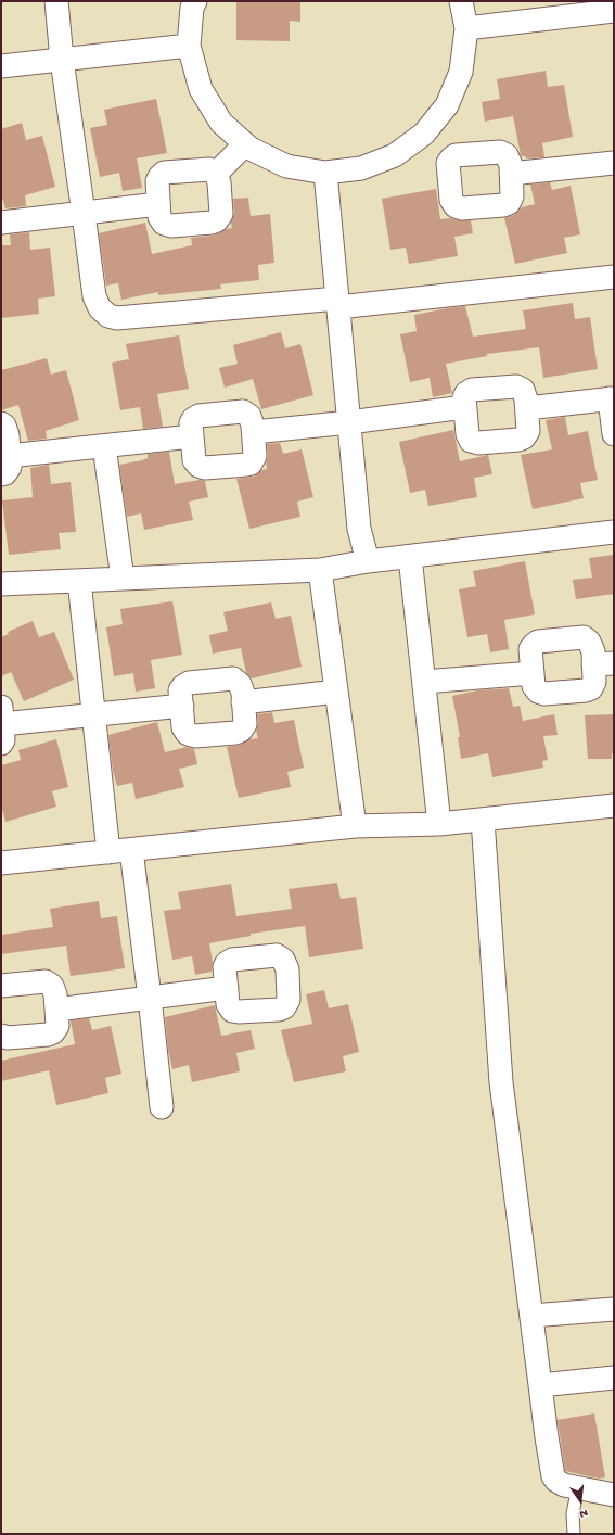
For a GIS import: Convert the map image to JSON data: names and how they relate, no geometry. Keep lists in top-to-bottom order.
{
  "north": "bottom"
}
